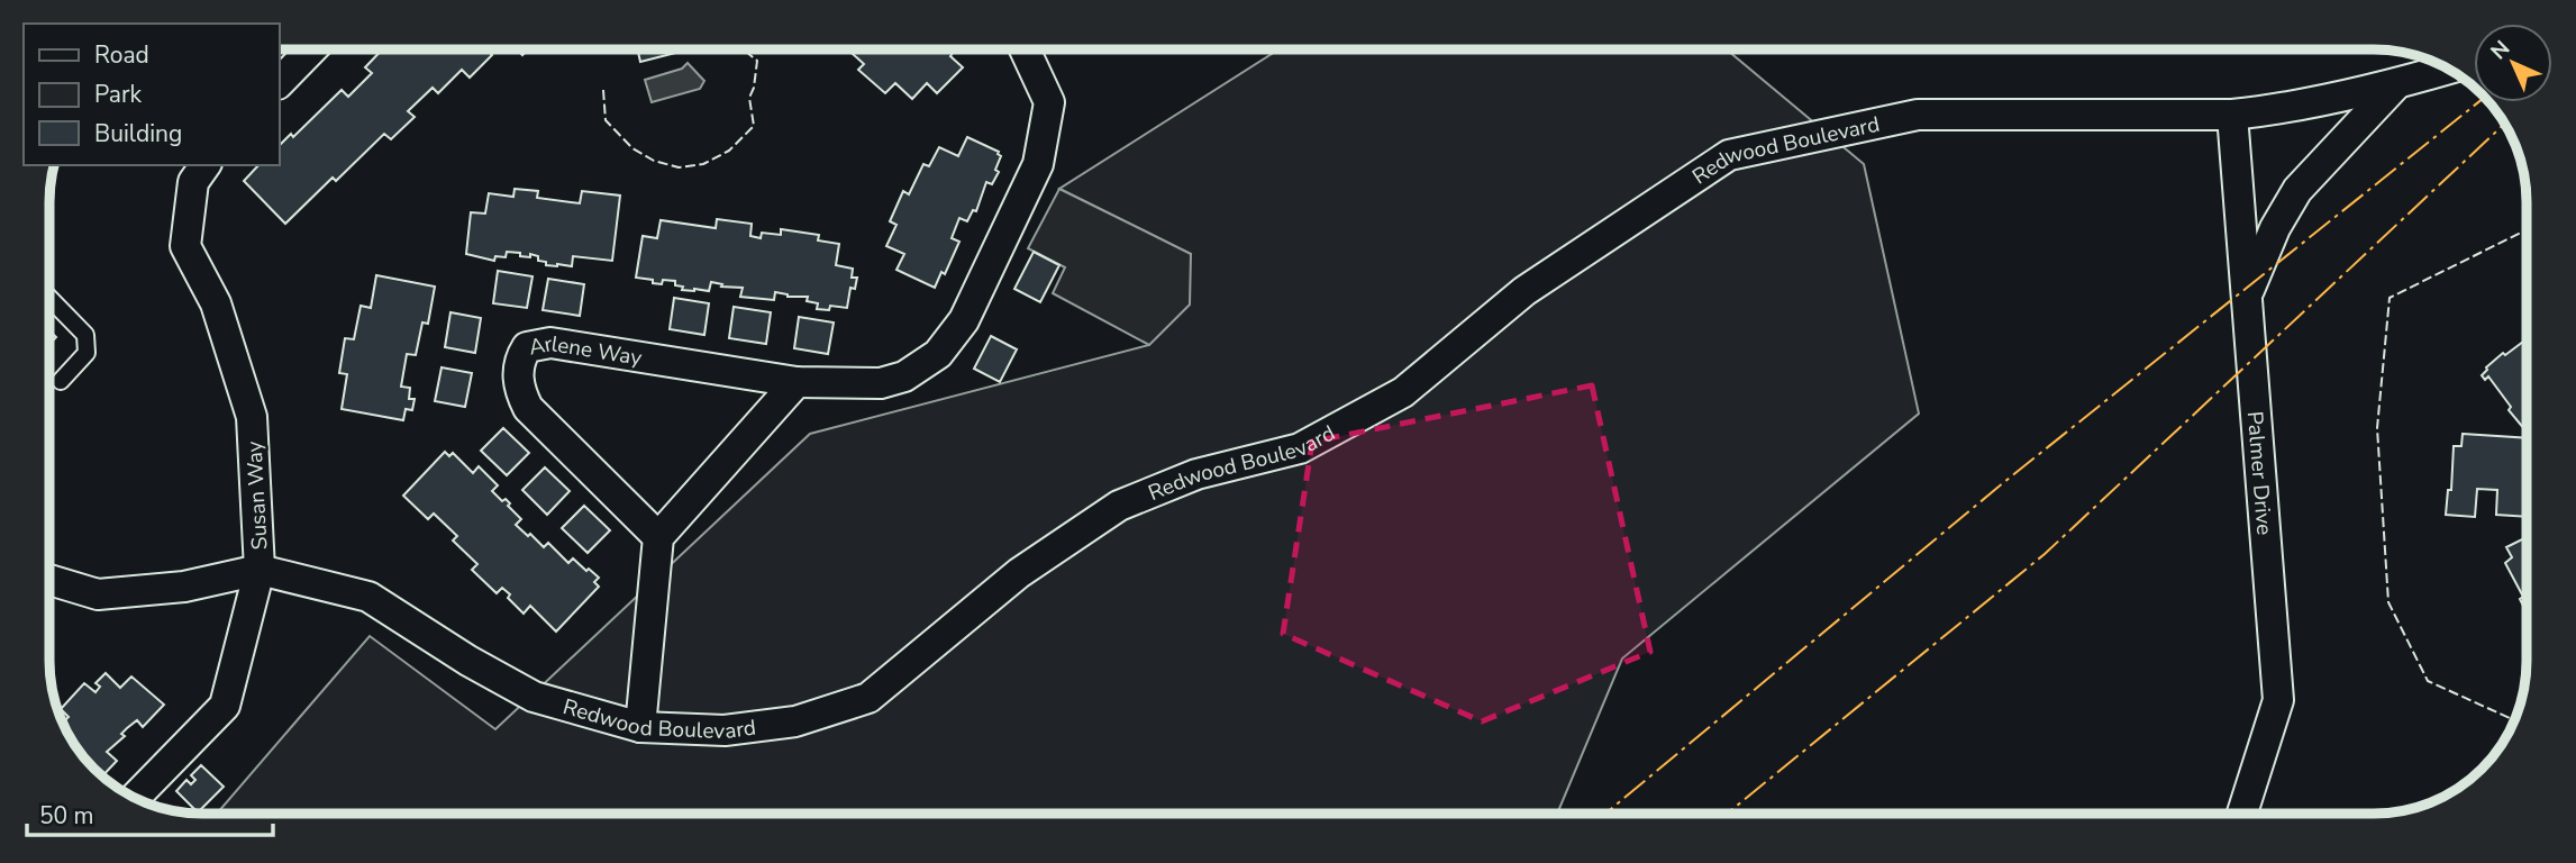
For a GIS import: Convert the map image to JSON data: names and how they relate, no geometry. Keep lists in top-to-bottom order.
{
  "streets": {
    "street": [
      "Redwood Boulevard",
      "Arlene Way",
      "Palmer Drive",
      "Susan Way"
    ]
  },
  "crossings": [
    ["Redwood Boulevard", "Palmer Drive"],
    ["Redwood Boulevard", "Susan Way"]
  ],
  "legend": ["Road", "Park", "Building"],
  "scale_bar": "50 m",
  "north": "top left"
}
